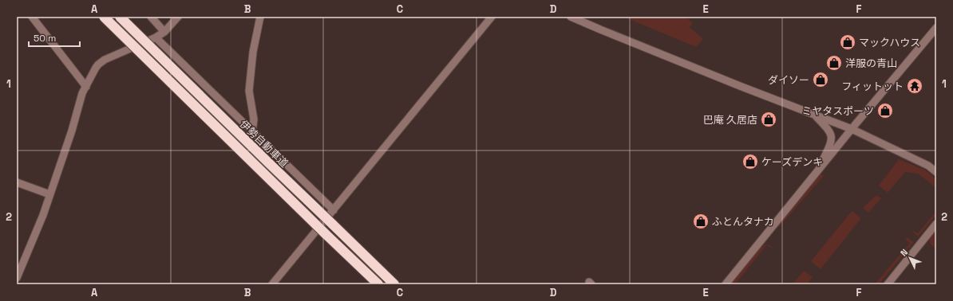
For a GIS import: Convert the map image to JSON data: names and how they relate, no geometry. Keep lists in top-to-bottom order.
{
  "streets": {
    "highway": ["伊勢自動車道"]
  },
  "places": {
    "shop": [
      "マックハウス",
      "洋服の青山",
      "ダイソー",
      "ミヤタスポーツ",
      "巴庵 久居店",
      "ケーズデンキ",
      "ふとんタナカ"
    ],
    "temple": ["フィットット"]
  },
  "scale_bar": "50 m",
  "north": "top left",
  "grid": {
    "columns": [
      "A",
      "B",
      "C",
      "D",
      "E",
      "F"
    ],
    "rows": ["1", "2"]
  }
}
